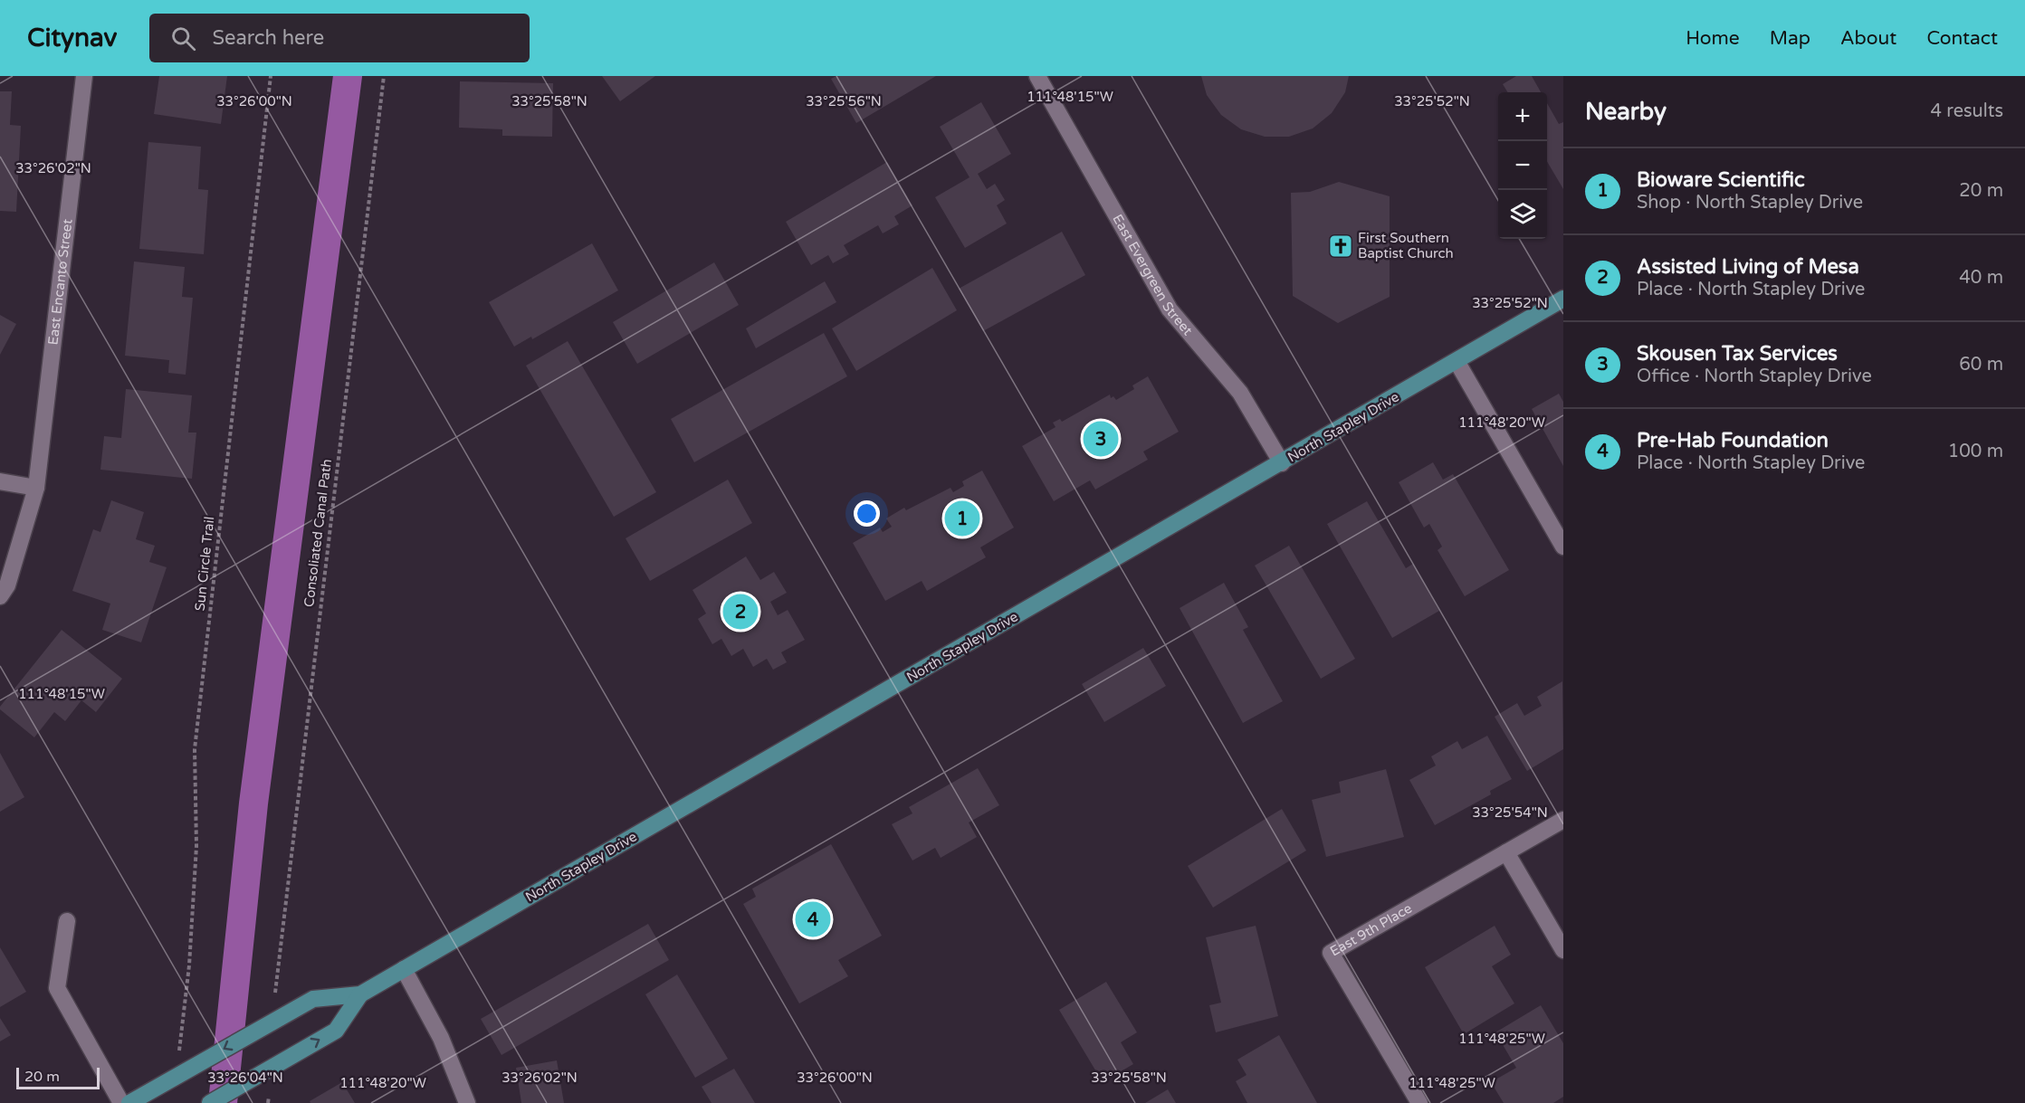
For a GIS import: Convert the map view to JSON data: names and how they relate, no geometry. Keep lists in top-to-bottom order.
{
  "streets": {
    "main road": ["North Stapley Drive"],
    "street": ["East Evergreen Street", "East Encanto Street", "East 9th Place"],
    "path": ["Consoliated Canal Path", "Sun Circle Trail"]
  },
  "crossings": [
    ["East Evergreen Street", "North Stapley Drive"]
  ],
  "places": {
    "church": ["First Southern Baptist Church"]
  },
  "scale_bar": "20 m",
  "page": {
    "header": "Citynav",
    "search": "Search here",
    "nav": [
      "Home",
      "Map",
      "About",
      "Contact"
    ],
    "heading": ["Nearby", "4 results"],
    "map_buttons": ["+", "−"],
    "list": [
      {
        "mark": "1",
        "name": "Bioware Scientific",
        "note": "Shop · North Stapley Drive",
        "value": "20 m"
      },
      {
        "mark": "2",
        "name": "Assisted Living of Mesa",
        "note": "Place · North Stapley Drive",
        "value": "40 m"
      },
      {
        "mark": "3",
        "name": "Skousen Tax Services",
        "note": "Office · North Stapley Drive",
        "value": "60 m"
      },
      {
        "mark": "4",
        "name": "Pre-Hab Foundation",
        "note": "Place · North Stapley Drive",
        "value": "100 m"
      }
    ],
    "pins": [
      "3",
      "1",
      "2",
      "4"
    ],
    "scale": "20 m"
  },
  "coordinates": [
    "111°48'15\"W",
    "33°26'00\"N",
    "33°25'58\"N",
    "33°25'56\"N",
    "33°25'52\"N",
    "33°26'02\"N",
    "111°48'20\"W",
    "33°25'54\"N",
    "111°48'25\"W",
    "33°26'04\"N"
  ]
}
